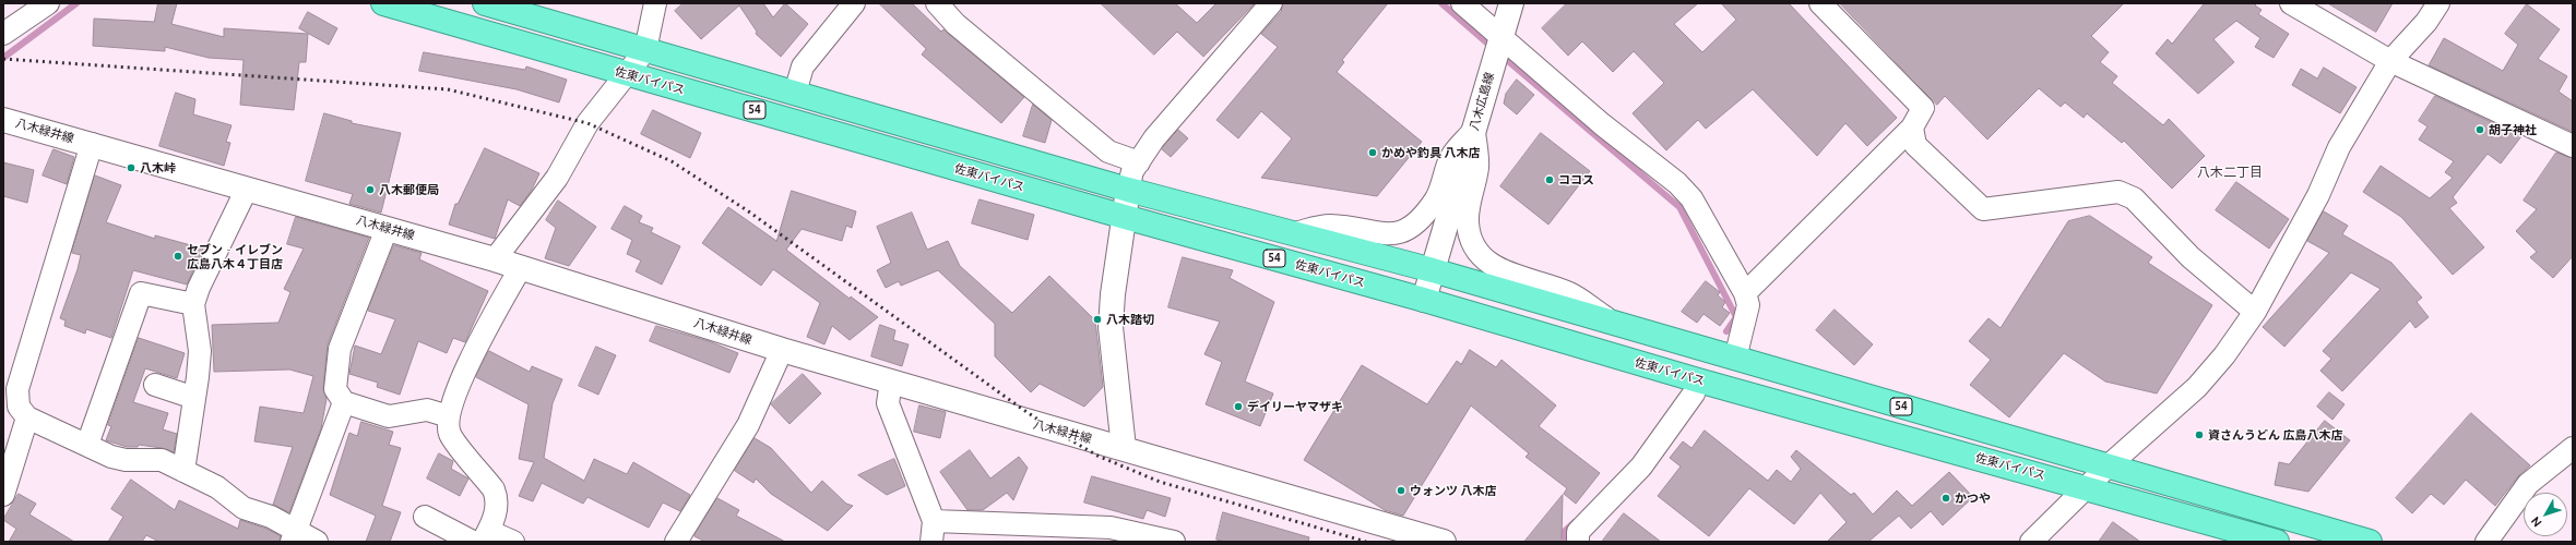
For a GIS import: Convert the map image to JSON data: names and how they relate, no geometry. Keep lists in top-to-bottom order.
{
  "streets": {
    "highway": ["佐東バイパス", "54"],
    "main road": ["八木広島線", "八木緑井線"]
  },
  "crossings": [
    ["佐東バイパス", "八木広島線"],
    ["八木広島線", "54"]
  ],
  "districts": ["八木二丁目"],
  "places": [
    "胡子神社",
    "かめや釣具 八木店",
    "八木峠",
    "ココス",
    "八木郵便局",
    "セブン‐イレブン 広島八木４丁目店",
    "八木踏切",
    "デイリーヤマザキ",
    "資さんうどん 広島八木店",
    "ウォンツ 八木店",
    "かつや"
  ],
  "north": "bottom left"
}
